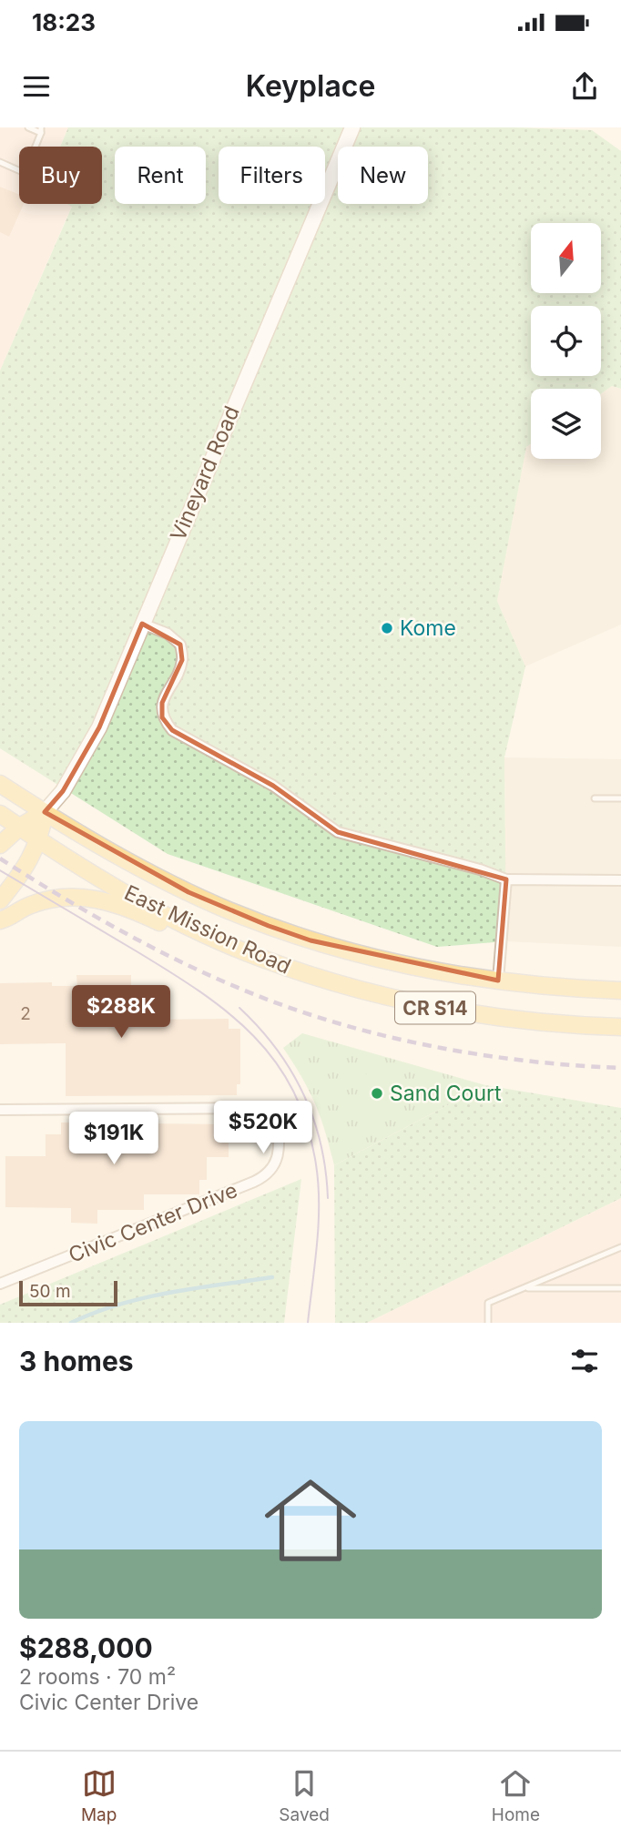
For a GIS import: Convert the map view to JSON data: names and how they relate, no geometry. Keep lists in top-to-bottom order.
{
  "streets": {
    "main road": ["Vineyard Road", "East Mission Road", "CR S14"],
    "street": ["Civic Center Drive"]
  },
  "crossings": [
    ["Vineyard Road", "East Mission Road"]
  ],
  "places": ["Kome", "Sand Court"],
  "house_numbers": ["2"],
  "scale_bar": "50 m",
  "north": "top",
  "page": {
    "status": "18:23",
    "header": "Keyplace",
    "chip": [
      "Buy",
      "Rent",
      "Filters",
      "New"
    ],
    "price": ["$288K", "$520K", "$191K"],
    "scale": "50 m",
    "heading": "3 homes",
    "list": [
      {
        "name": "$288,000",
        "note": "2 rooms · 70 m² · Civic Center Drive"
      }
    ],
    "tabs": ["Map", "Saved", "Home"]
  }
}
